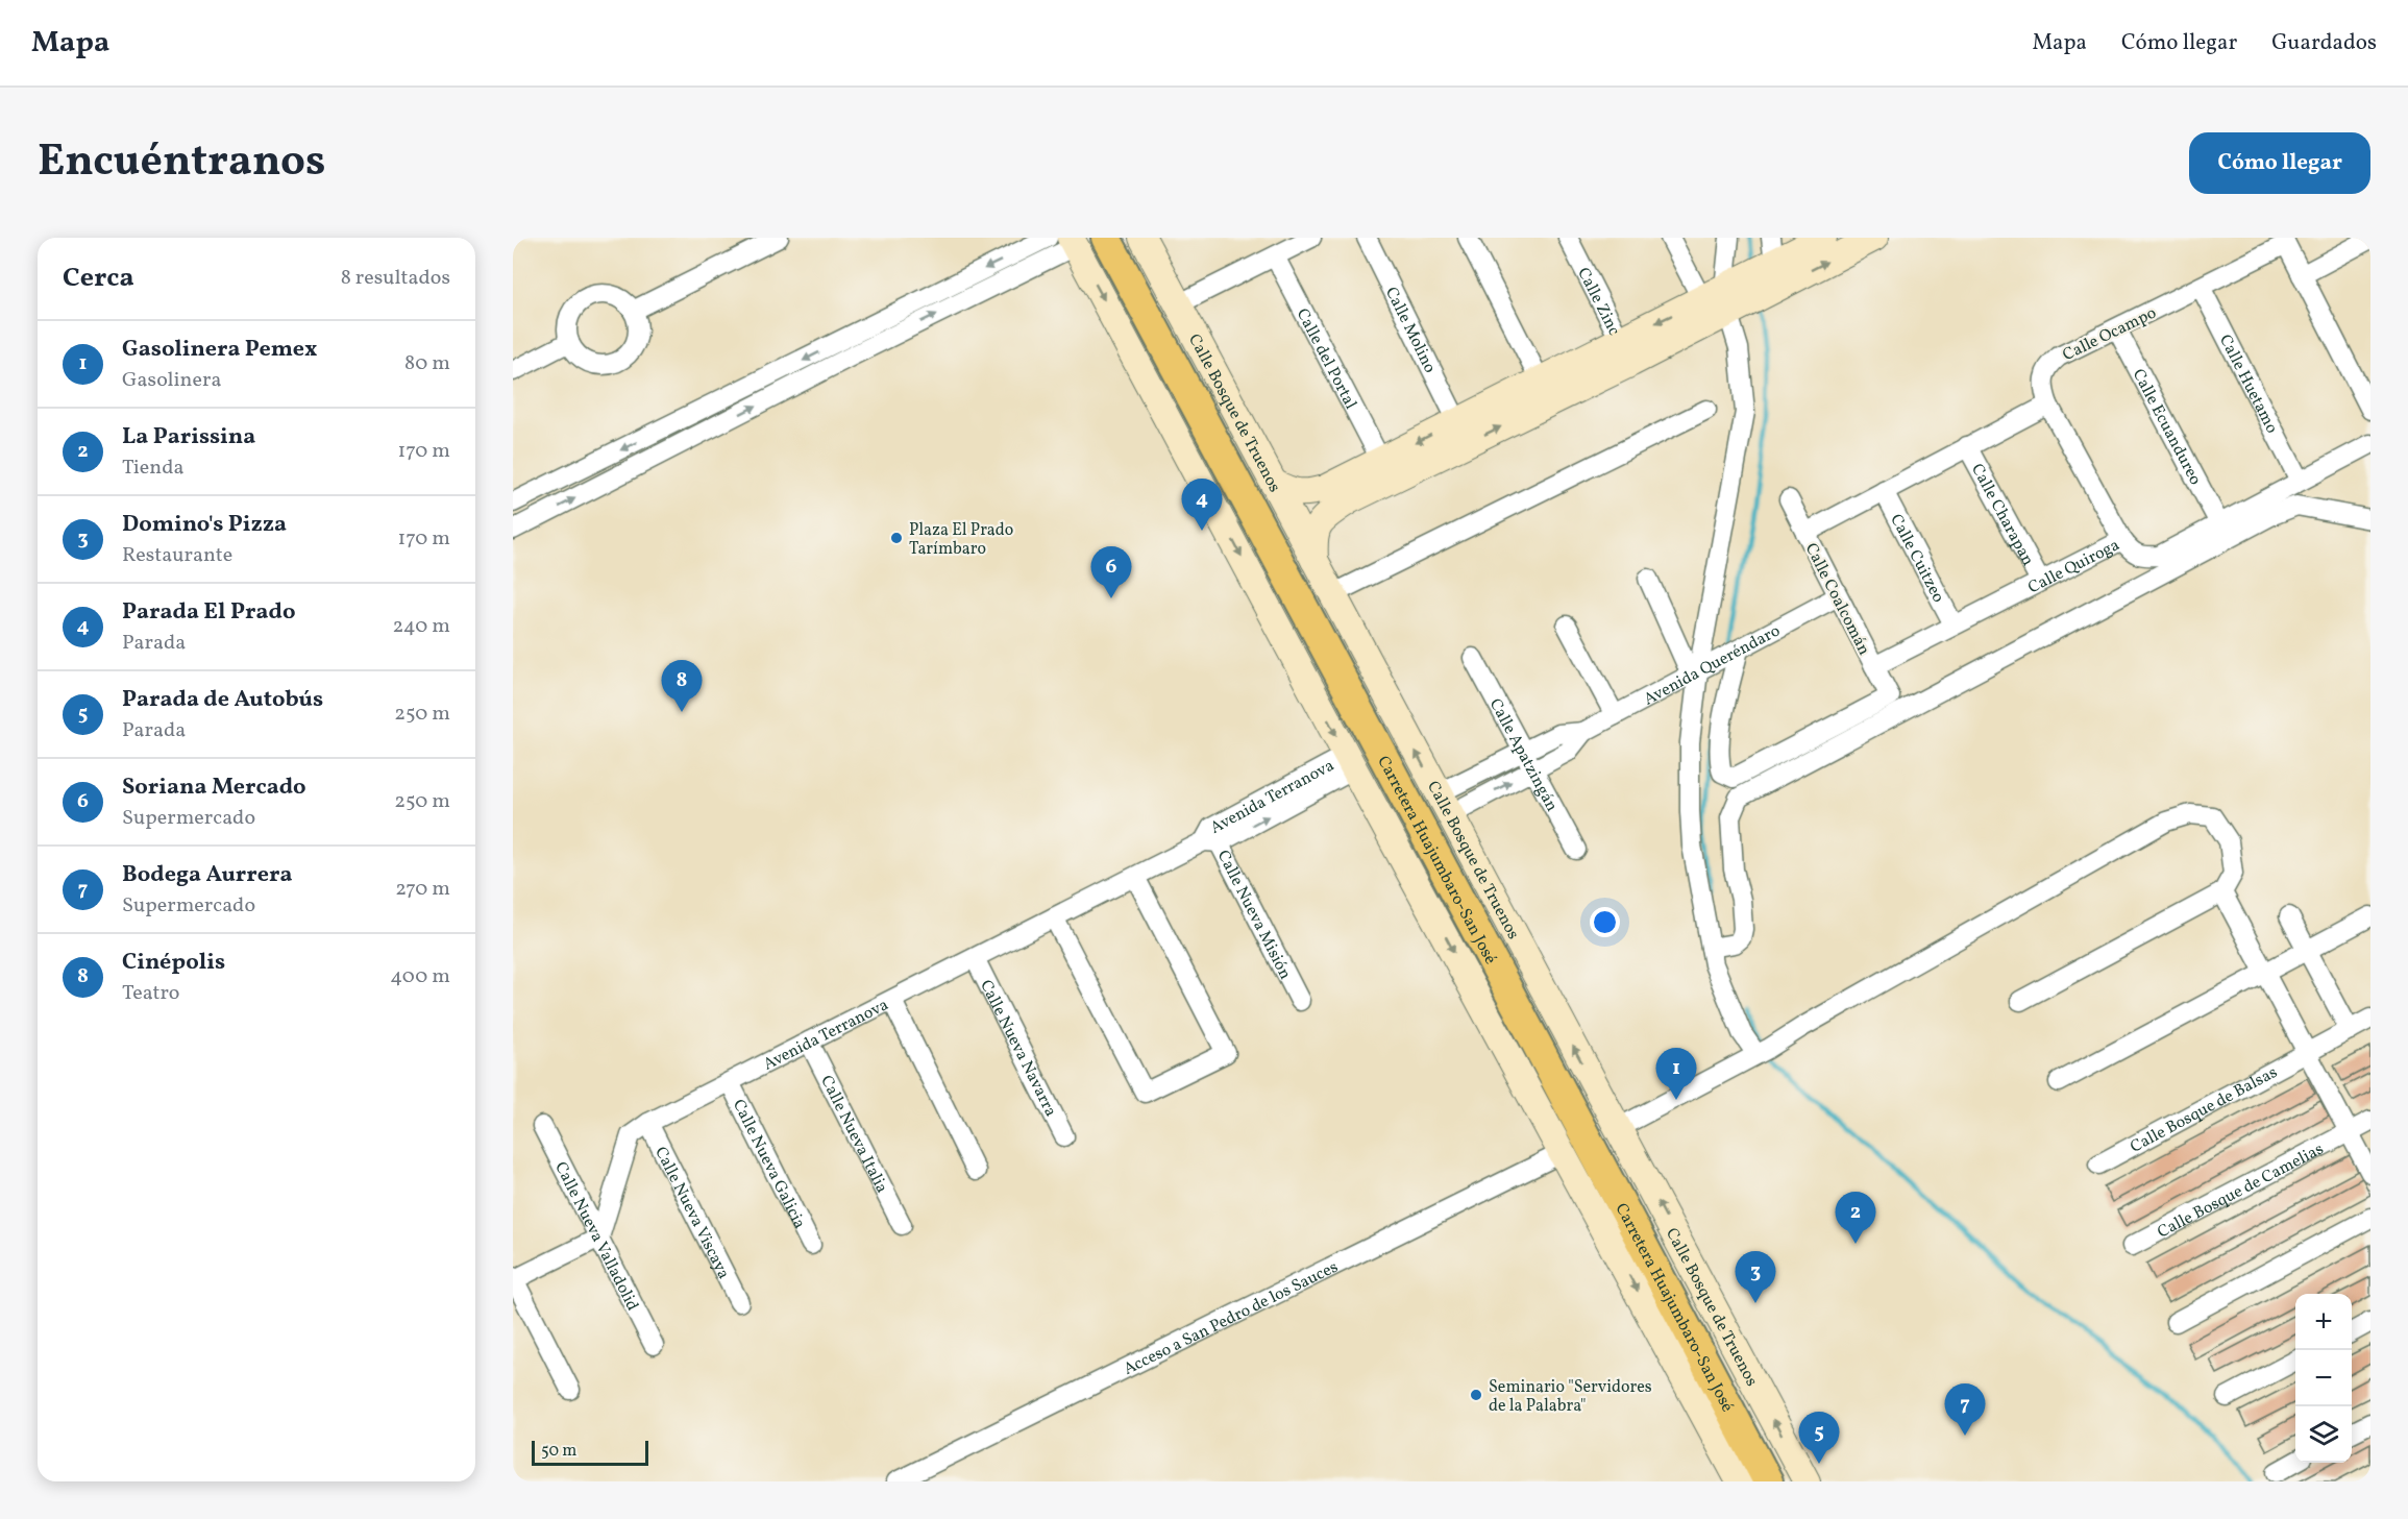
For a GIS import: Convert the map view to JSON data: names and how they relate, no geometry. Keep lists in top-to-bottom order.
{
  "streets": {
    "main road": ["Carretera Huajumbaro-San José"],
    "street": [
      "Calle Zinc",
      "Calle Molino",
      "Calle Ocampo",
      "Calle del Portal",
      "Calle Huetamo",
      "Calle Bosque de Truenos",
      "Calle Ecuandureo",
      "Calle Charapan",
      "Calle Cuitzeo",
      "Calle Quiroga",
      "Calle Coalcomán",
      "Avenida Queréndaro",
      "Calle Apatzingán",
      "Avenida Terranova",
      "Calle Nueva Misión",
      "Calle Nueva Navarra",
      "Calle Bosque de Balsas",
      "Calle Nueva Italia",
      "Calle Nueva Galicia",
      "Calle Bosque de Camelias",
      "Calle Nueva Viscaya",
      "Calle Nueva Valladolid",
      "Acceso a San Pedro de los Sauces"
    ]
  },
  "crossings": [
    ["Calle Ocampo", "Calle Huetamo"],
    ["Calle Ocampo", "Calle Ecuandureo"],
    ["Calle Ocampo", "Calle Quiroga"],
    ["Calle Huetamo", "Calle Quiroga"],
    ["Calle Bosque de Truenos", "Avenida Queréndaro"],
    ["Calle Ecuandureo", "Calle Quiroga"],
    ["Calle Charapan", "Calle Quiroga"],
    ["Calle Cuitzeo", "Calle Quiroga"],
    ["Calle Quiroga", "Calle Coalcomán"],
    ["Calle Coalcomán", "Avenida Queréndaro"],
    ["Avenida Queréndaro", "Calle Apatzingán"],
    ["Avenida Terranova", "Calle Nueva Misión"],
    ["Avenida Terranova", "Calle Nueva Navarra"],
    ["Avenida Terranova", "Calle Nueva Italia"],
    ["Avenida Terranova", "Calle Nueva Galicia"],
    ["Avenida Terranova", "Calle Nueva Viscaya"],
    ["Avenida Terranova", "Calle Nueva Valladolid"]
  ],
  "places": ["Plaza El Prado Tarímbaro", "Seminario \"Servidores de la Palabra\""],
  "scale_bar": "50 m",
  "page": {
    "header": "Mapa",
    "nav": ["Mapa", "Cómo llegar", "Guardados"],
    "title": "Encuéntranos",
    "buttons": "Cómo llegar",
    "heading": ["Cerca", "8 resultados"],
    "list": [
      {
        "mark": "1",
        "name": "Gasolinera Pemex",
        "note": "Gasolinera",
        "value": "80 m"
      },
      {
        "mark": "2",
        "name": "La Parissina",
        "note": "Tienda",
        "value": "170 m"
      },
      {
        "mark": "3",
        "name": "Domino's Pizza",
        "note": "Restaurante",
        "value": "170 m"
      },
      {
        "mark": "4",
        "name": "Parada El Prado",
        "note": "Parada",
        "value": "240 m"
      },
      {
        "mark": "5",
        "name": "Parada de Autobús",
        "note": "Parada",
        "value": "250 m"
      },
      {
        "mark": "6",
        "name": "Soriana Mercado",
        "note": "Supermercado",
        "value": "250 m"
      },
      {
        "mark": "7",
        "name": "Bodega Aurrera",
        "note": "Supermercado",
        "value": "270 m"
      },
      {
        "mark": "8",
        "name": "Cinépolis",
        "note": "Teatro",
        "value": "400 m"
      }
    ],
    "pins": [
      "4",
      "6",
      "8",
      "1",
      "2",
      "3",
      "7",
      "5"
    ],
    "map_buttons": ["+", "−"],
    "scale": "50 m"
  }
}
